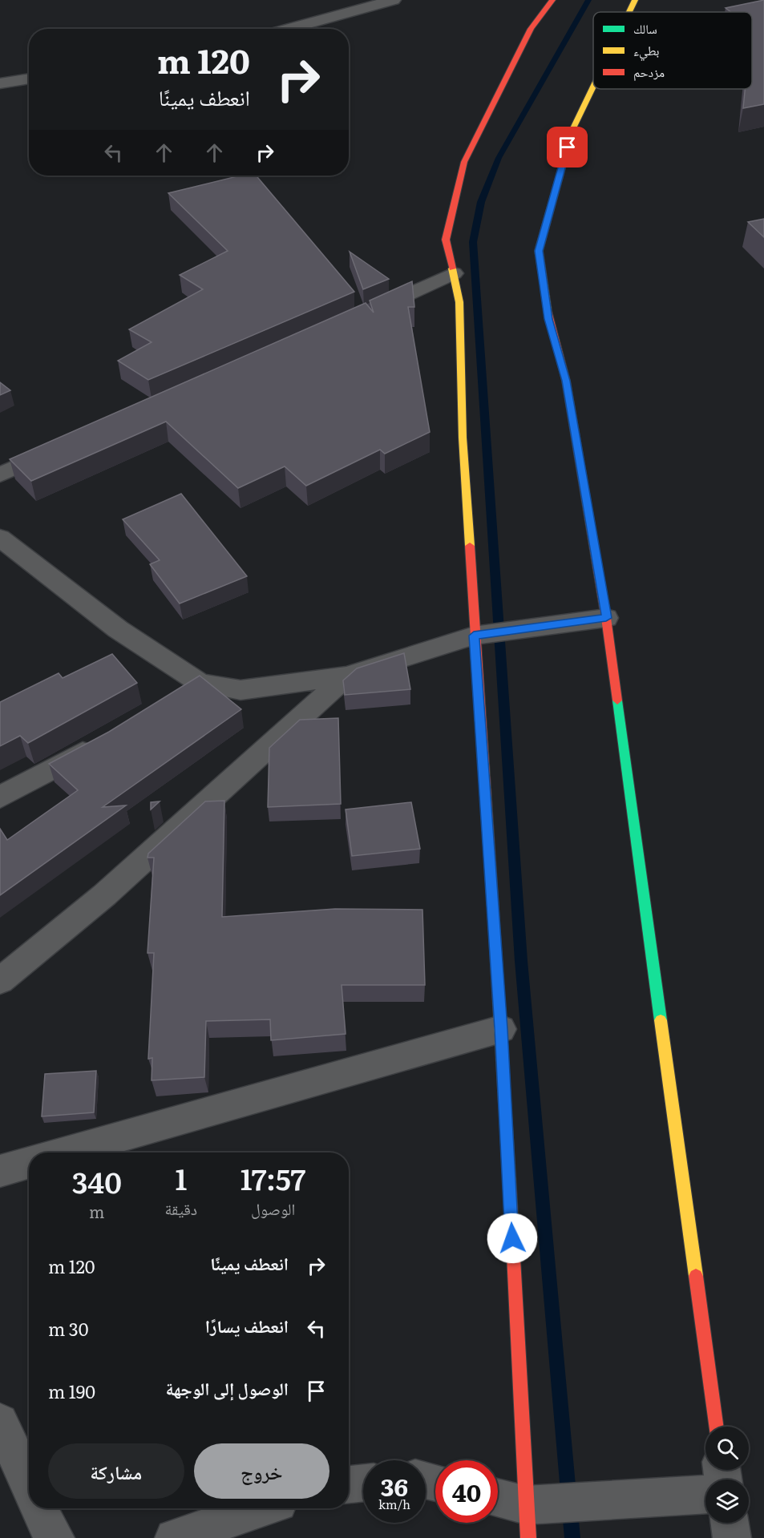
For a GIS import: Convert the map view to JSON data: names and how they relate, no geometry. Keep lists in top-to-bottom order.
{
  "legend": ["سالك", "بطيء", "مزدحم"],
  "page": {
    "turn": ["120 m", "انعطف يمينًا"],
    "eta": [
      "17:57",
      "الوصول",
      "1",
      "دقيقة",
      "340",
      "m"
    ],
    "list": [
      {
        "name": "انعطف يمينًا",
        "value": "120 m"
      },
      {
        "name": "انعطف يسارًا",
        "value": "30 m"
      },
      {
        "name": "الوصول إلى الوجهة",
        "value": "190 m"
      }
    ],
    "buttons": ["خروج", "مشاركة"],
    "speed": "36 km/h",
    "limit": "40"
  }
}
